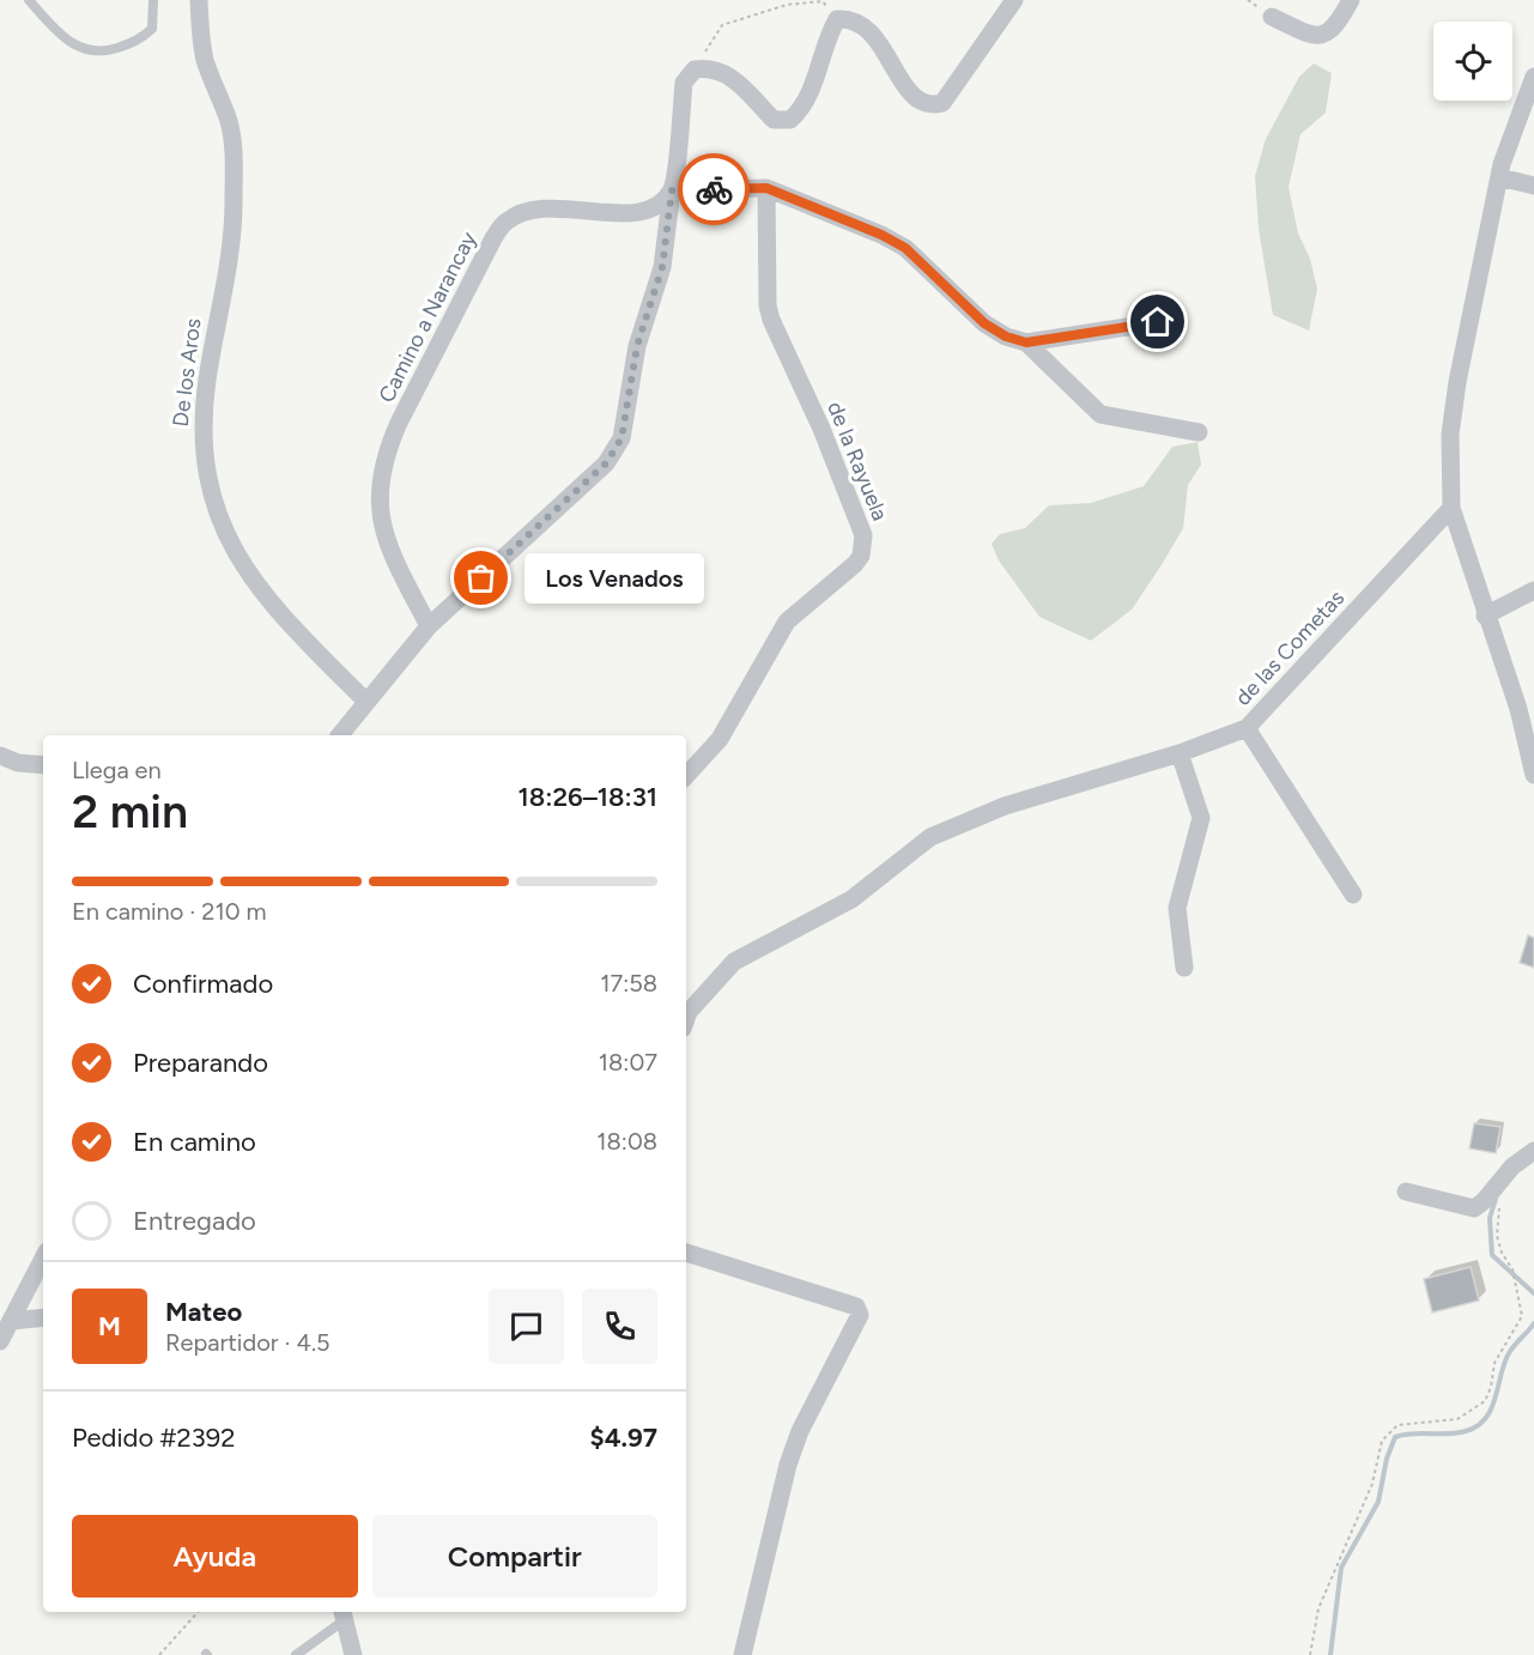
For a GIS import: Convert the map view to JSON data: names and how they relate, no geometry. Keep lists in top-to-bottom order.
{
  "streets": {
    "street": [
      "Camino a Narancay",
      "De los Aros",
      "de la Rayuela",
      "de las Cometas"
    ]
  },
  "places": ["Los Venados"],
  "page": {
    "bubble": "Los Venados",
    "heading": ["2 min", "Llega en", "18:26–18:31"],
    "panel": [
      "Mateo",
      "Repartidor · 4.5",
      "Pedido #2392",
      "$4.97"
    ],
    "bar": "En camino · 210 m",
    "list": [
      ["Confirmado", "17:58"],
      ["Preparando", "18:07"],
      ["En camino", "18:08"],
      "Entregado"
    ],
    "round": "M",
    "buttons": ["Ayuda", "Compartir"]
  }
}
